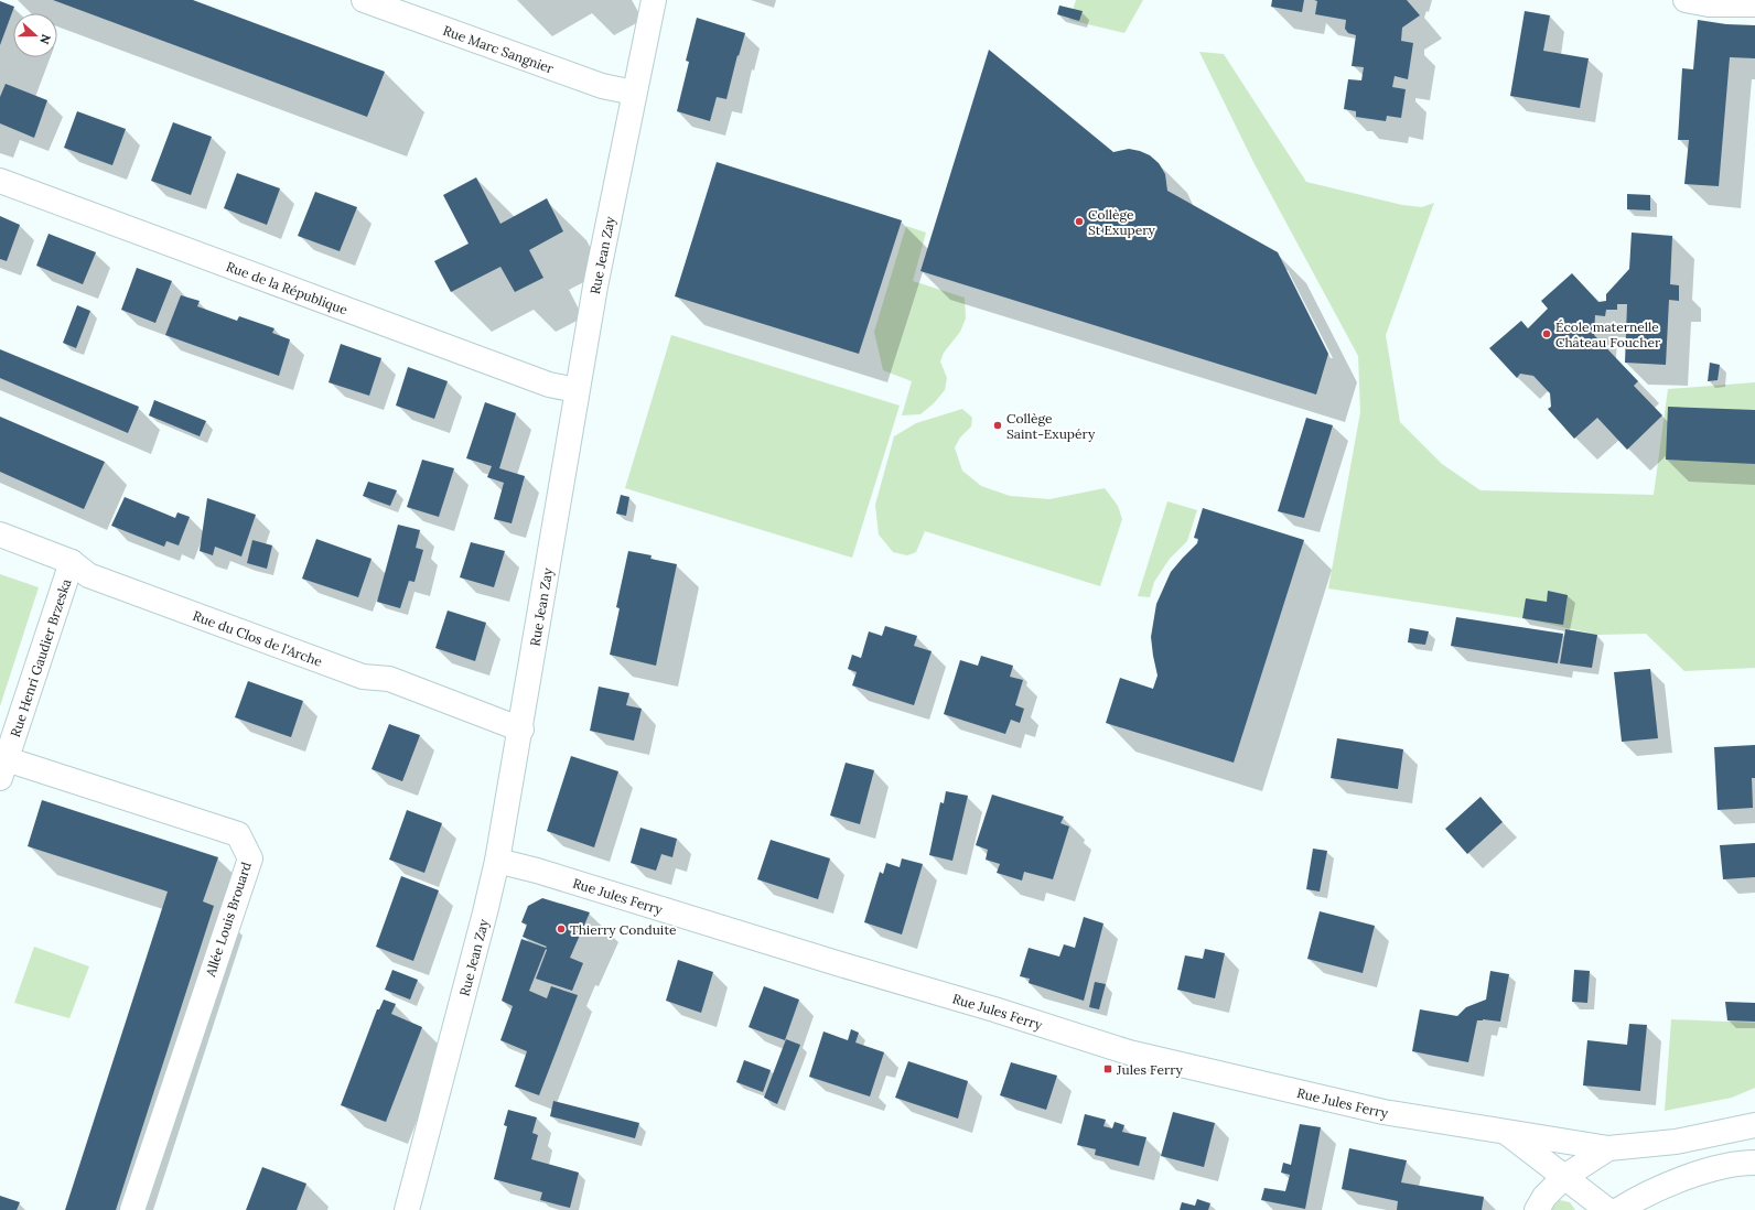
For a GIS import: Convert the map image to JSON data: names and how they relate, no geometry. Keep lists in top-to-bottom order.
{
  "streets": {
    "street": [
      "Rue Marc Sangnier",
      "Rue Jean Zay",
      "Rue de la République",
      "Rue du Clos de l'Arche",
      "Rue Henri Gaudier Brzeska",
      "Rue Jules Ferry",
      "Allée Louis Brouard"
    ]
  },
  "crossings": [
    ["Rue Marc Sangnier", "Rue Jean Zay"],
    ["Rue Jean Zay", "Rue de la République"],
    ["Rue Jean Zay", "Rue du Clos de l'Arche"],
    ["Rue Jean Zay", "Rue Jules Ferry"],
    ["Rue du Clos de l'Arche", "Rue Henri Gaudier Brzeska"],
    ["Rue Henri Gaudier Brzeska", "Allée Louis Brouard"]
  ],
  "places": {
    "other": [
      "Collège St Exupery",
      "École maternelle Château Foucher",
      "Collège Saint-Exupéry",
      "Thierry Conduite"
    ],
    "transit": ["Jules Ferry"]
  },
  "north": "right"
}
